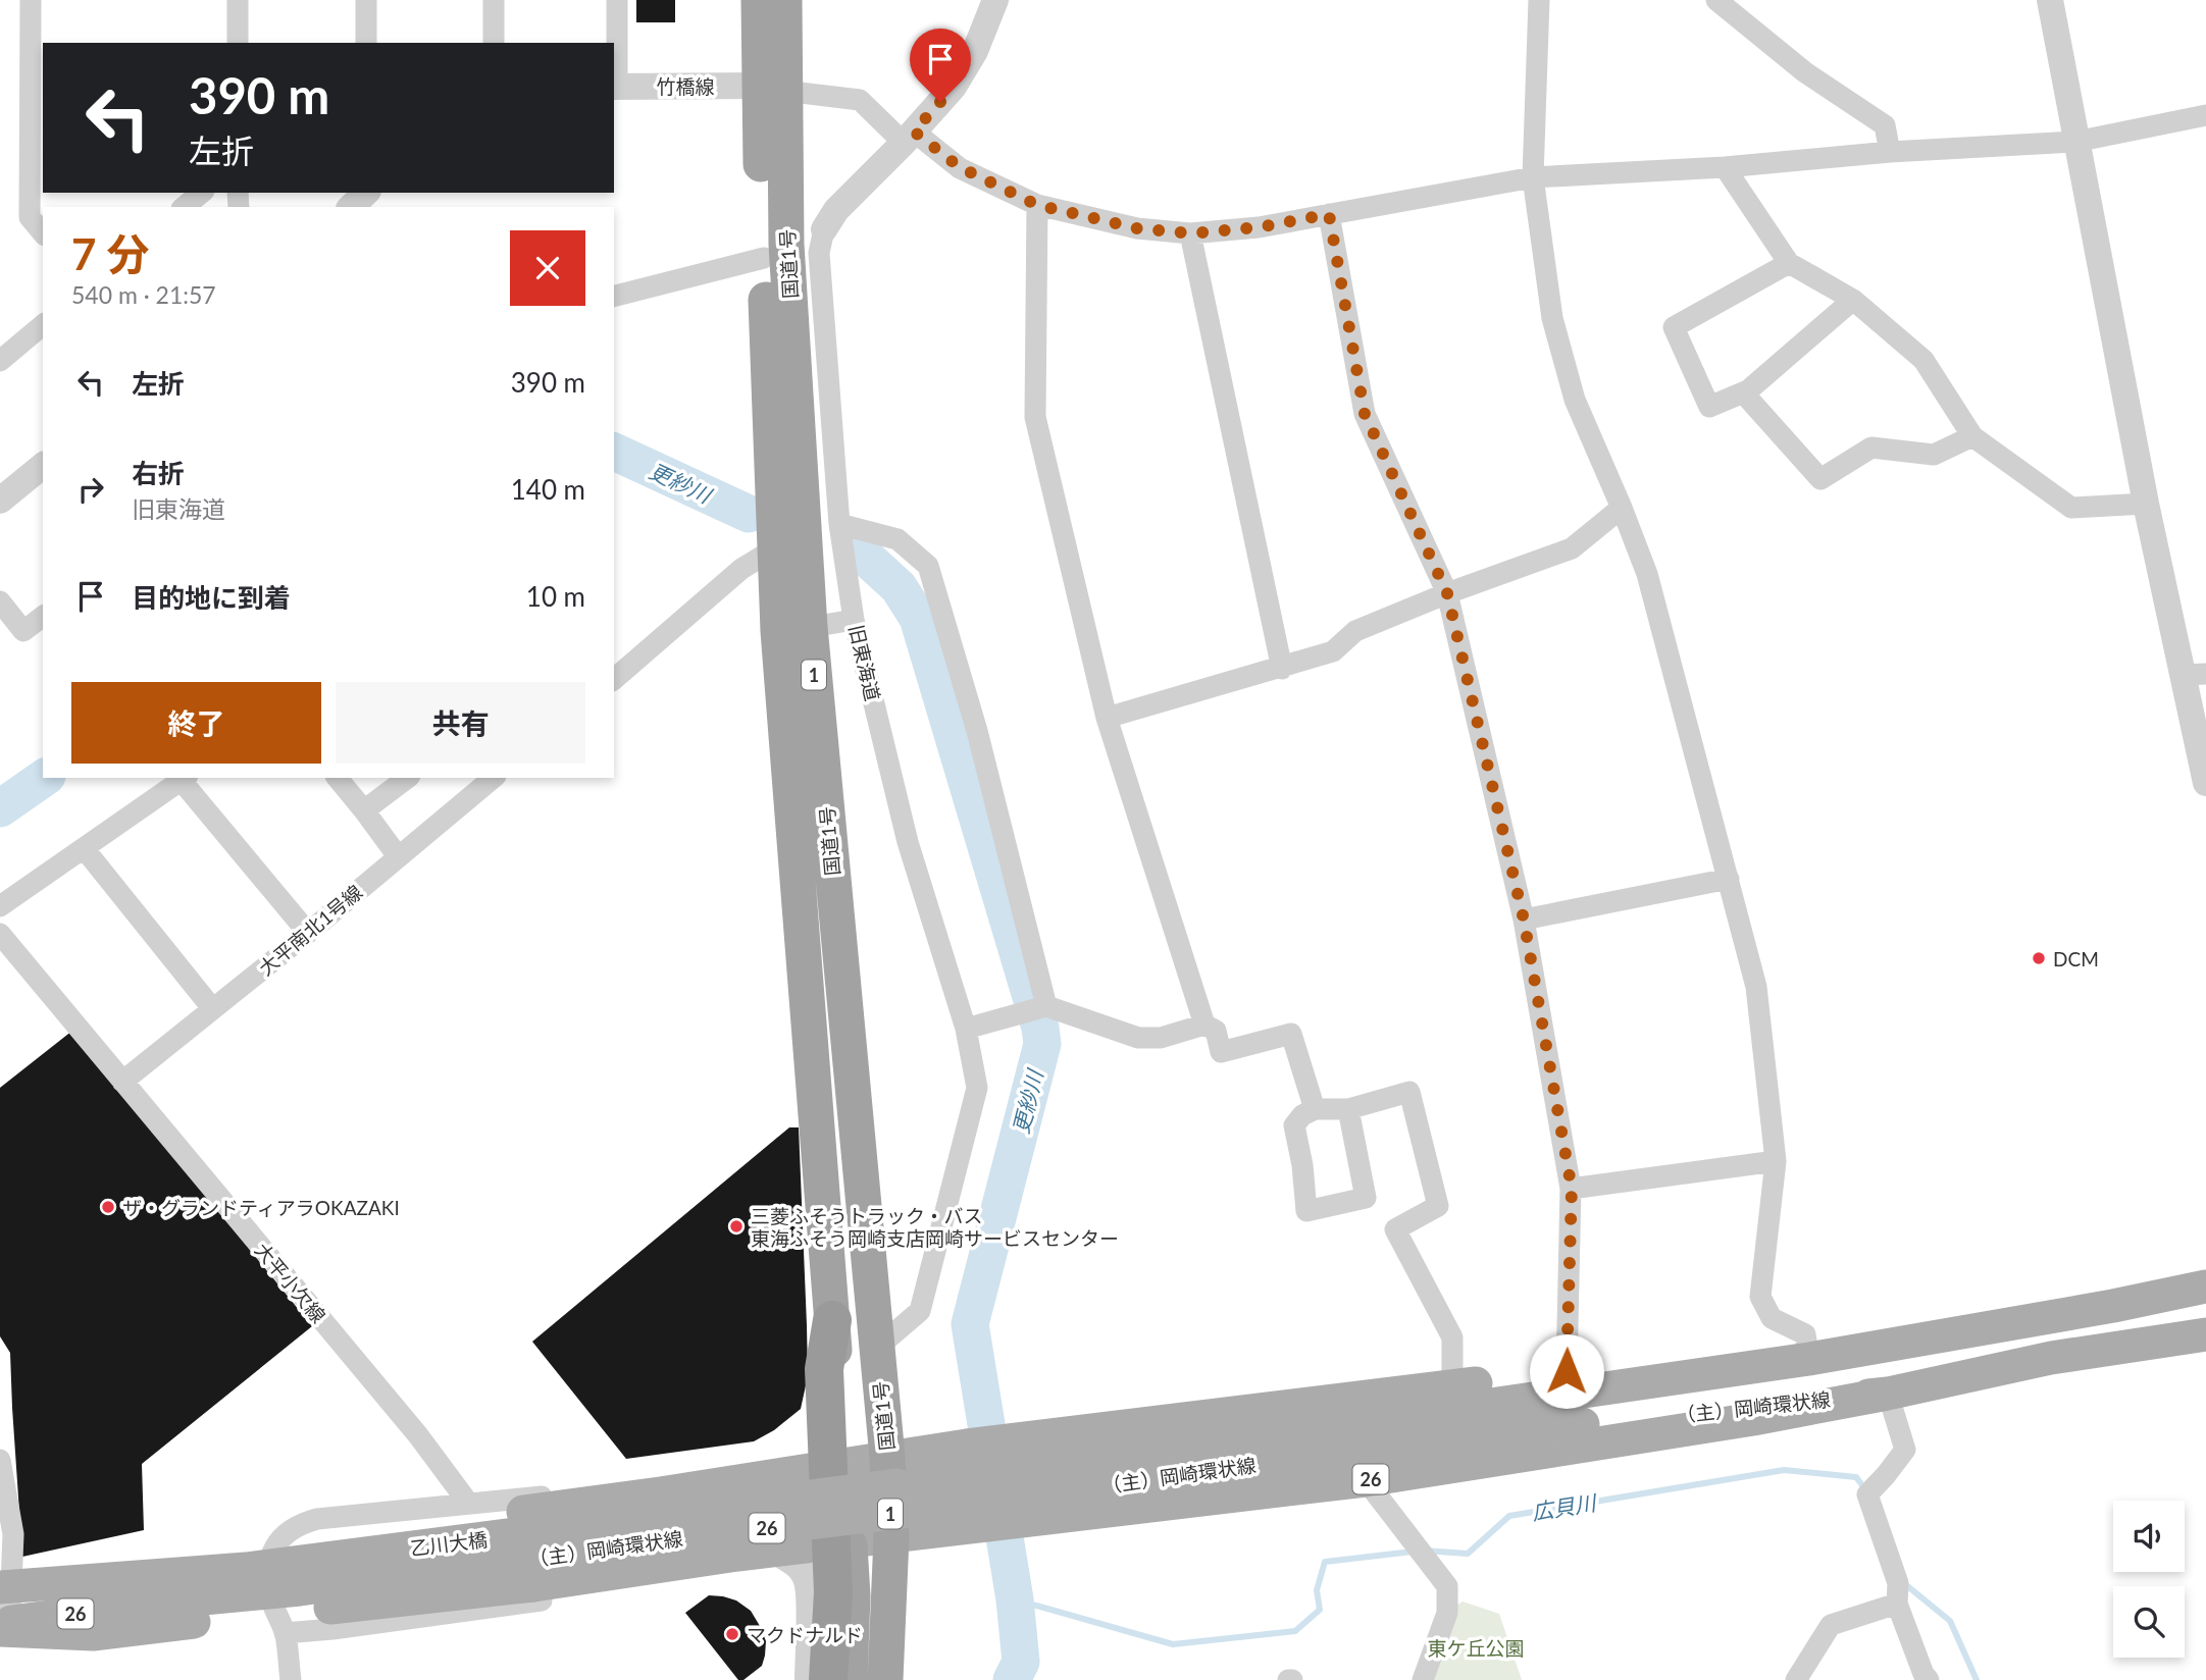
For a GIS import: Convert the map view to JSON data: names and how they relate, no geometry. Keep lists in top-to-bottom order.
{
  "streets": {
    "highway": ["国道1号", "1"],
    "main road": ["（主）岡崎環状線", "26", "乙川大橋"],
    "street": [
      "竹橋線",
      "旧東海道",
      "大平南北1号線",
      "大平小欠線"
    ]
  },
  "crossings": [
    ["竹橋線", "国道1号"],
    ["国道1号", "旧東海道"],
    ["国道1号", "（主）岡崎環状線"],
    ["国道1号", "26"],
    ["国道1号", "乙川大橋"],
    ["大平南北1号線", "大平小欠線"],
    ["（主）岡崎環状線", "26"],
    ["（主）岡崎環状線", "乙川大橋"],
    ["26", "乙川大橋"]
  ],
  "water": ["更紗川", "広貝川"],
  "parks": ["東ケ丘公園"],
  "places": [
    "DCM",
    "ザ・グランドティアラOKAZAKI",
    "三菱ふそうトラック・バス 東海ふそう岡崎支店岡崎サービスセンター",
    "マクドナルド"
  ],
  "page": {
    "turn": ["390 m", "左折"],
    "heading": ["7 分", "540 m · 21:57"],
    "list": [
      {
        "name": "左折",
        "value": "390 m"
      },
      {
        "name": "右折",
        "note": "旧東海道",
        "value": "140 m"
      },
      {
        "name": "目的地に到着",
        "value": "10 m"
      }
    ],
    "buttons": ["終了", "共有"]
  }
}
